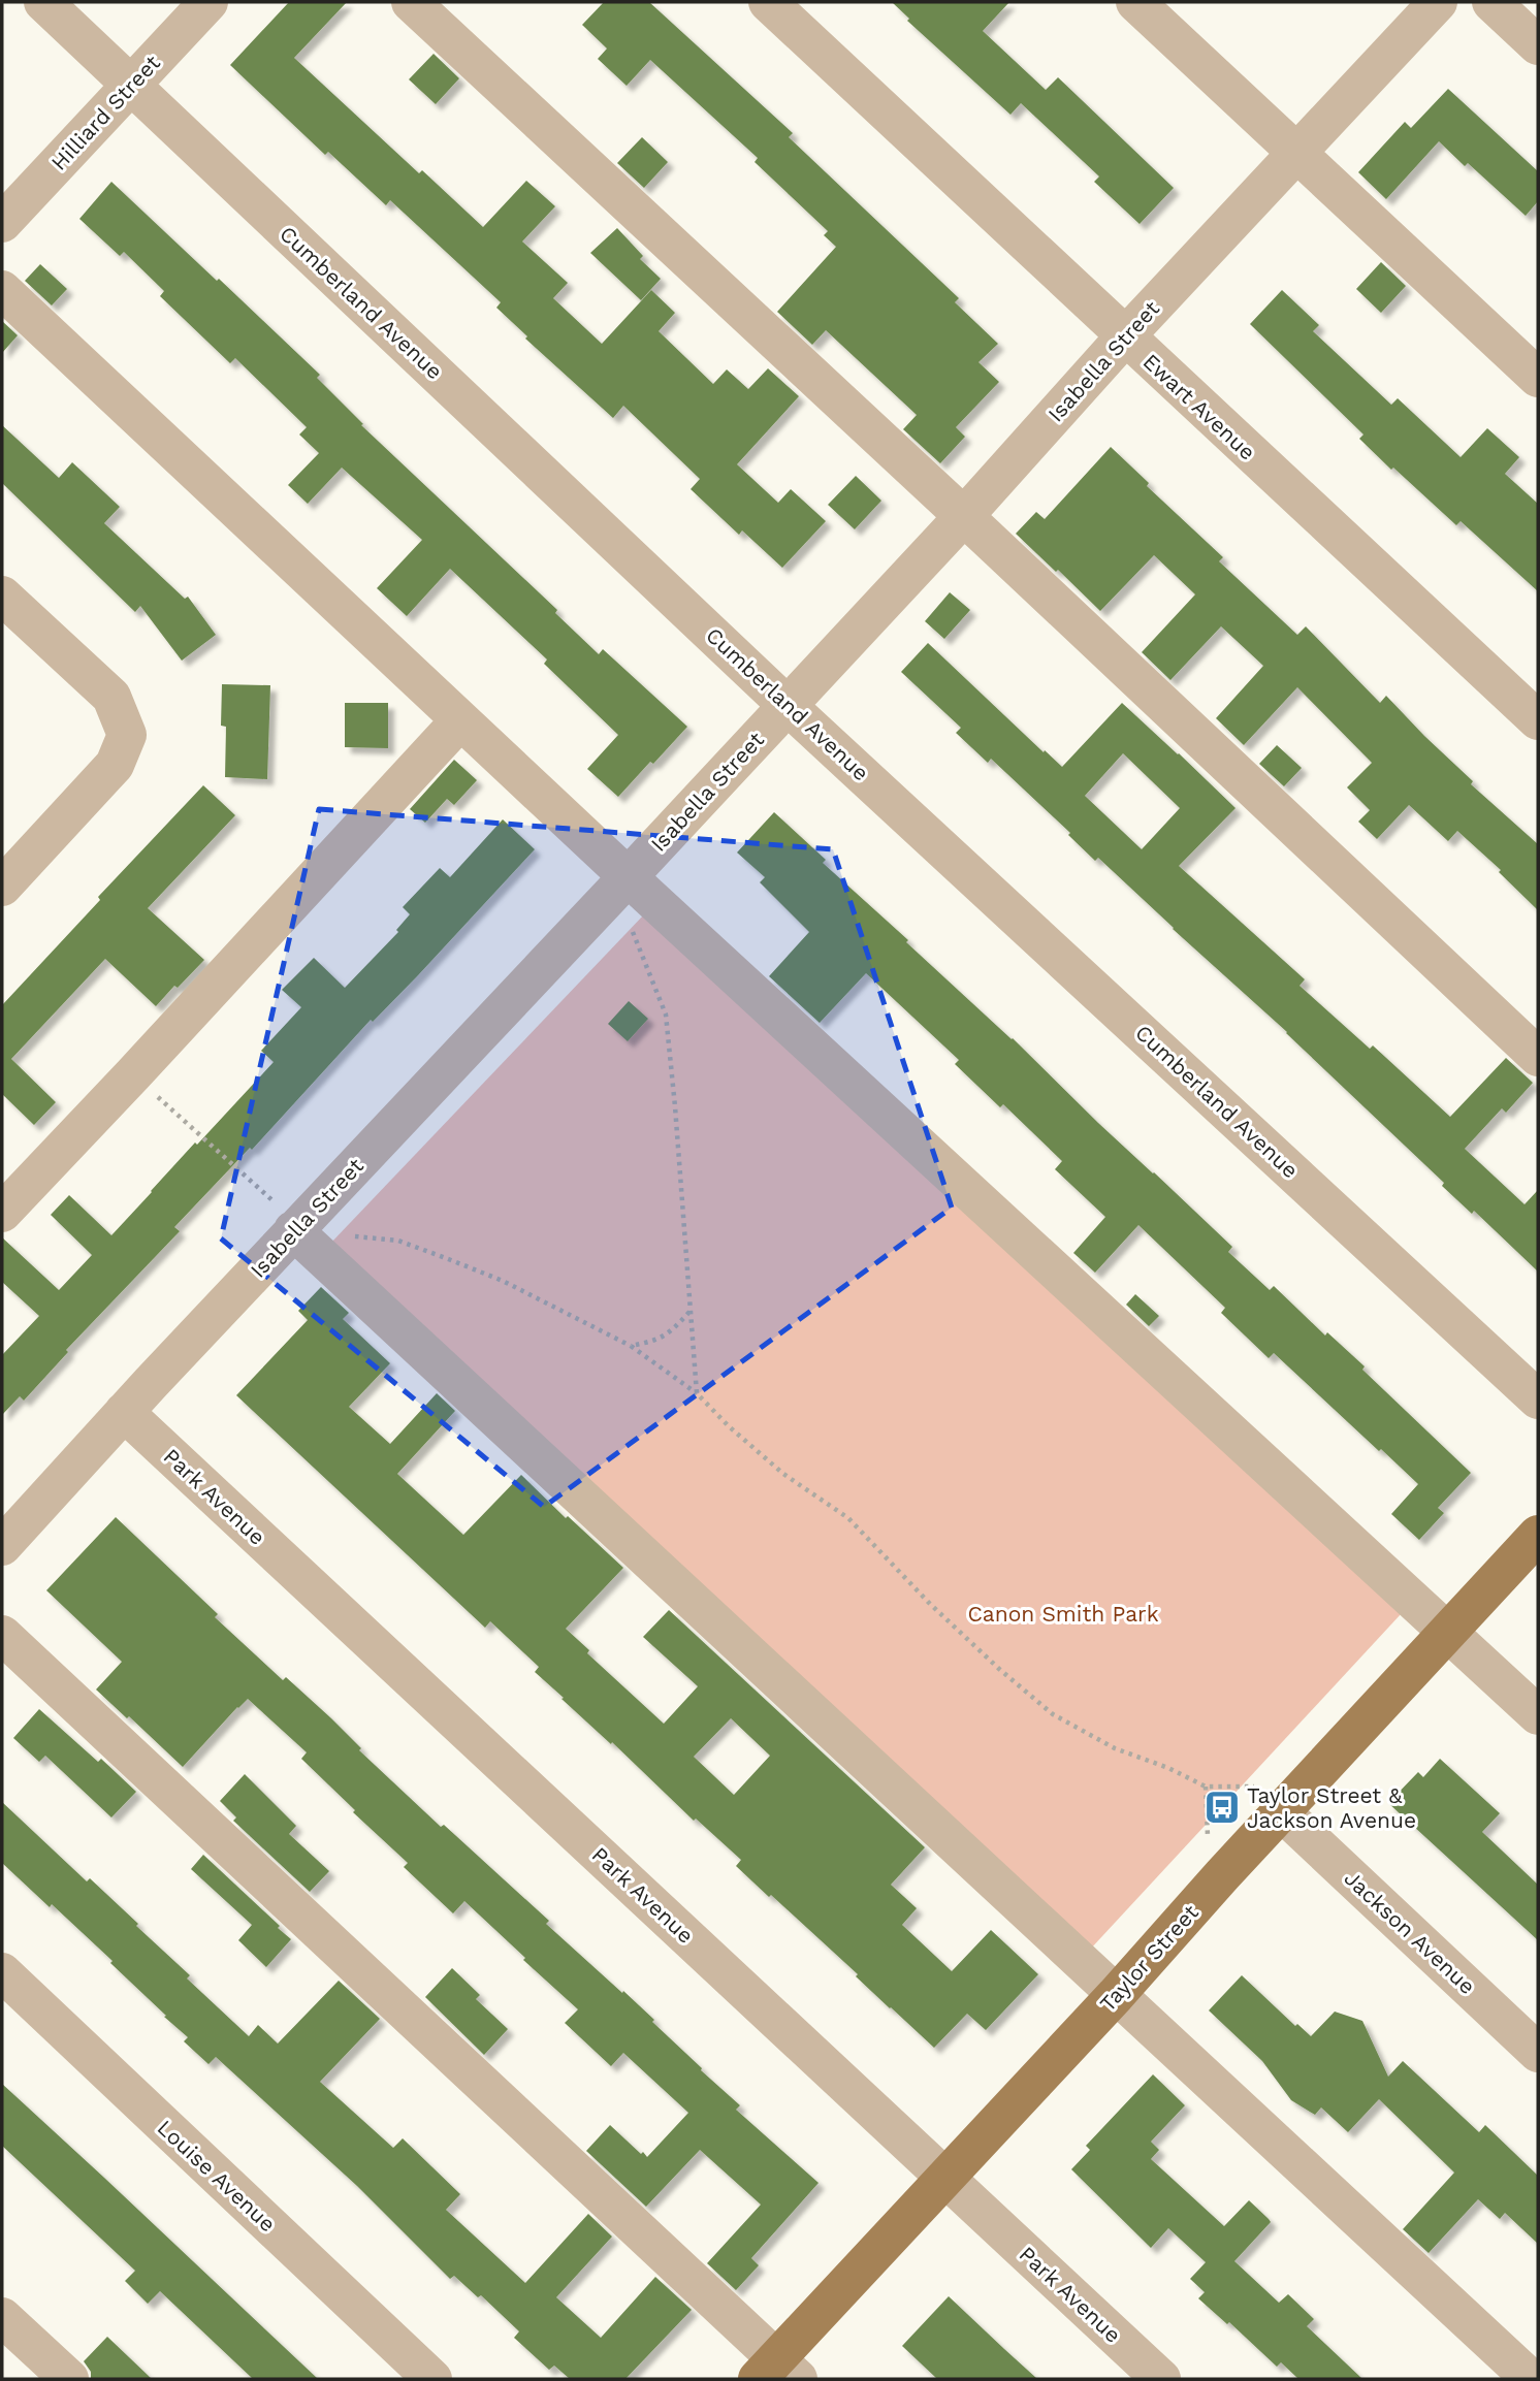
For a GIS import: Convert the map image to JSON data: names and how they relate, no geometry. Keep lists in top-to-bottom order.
{
  "streets": {
    "main road": ["Taylor Street"],
    "street": [
      "Hilliard Street",
      "Cumberland Avenue",
      "Isabella Street",
      "Ewart Avenue",
      "Park Avenue",
      "Jackson Avenue",
      "Louise Avenue"
    ]
  },
  "crossings": [
    ["Hilliard Street", "Cumberland Avenue"],
    ["Cumberland Avenue", "Isabella Street"],
    ["Isabella Street", "Ewart Avenue"],
    ["Isabella Street", "Park Avenue"],
    ["Park Avenue", "Taylor Street"],
    ["Jackson Avenue", "Taylor Street"]
  ],
  "parks": ["Canon Smith Park"],
  "places": {
    "bus stop": ["Taylor Street & Jackson Avenue"]
  }
}
